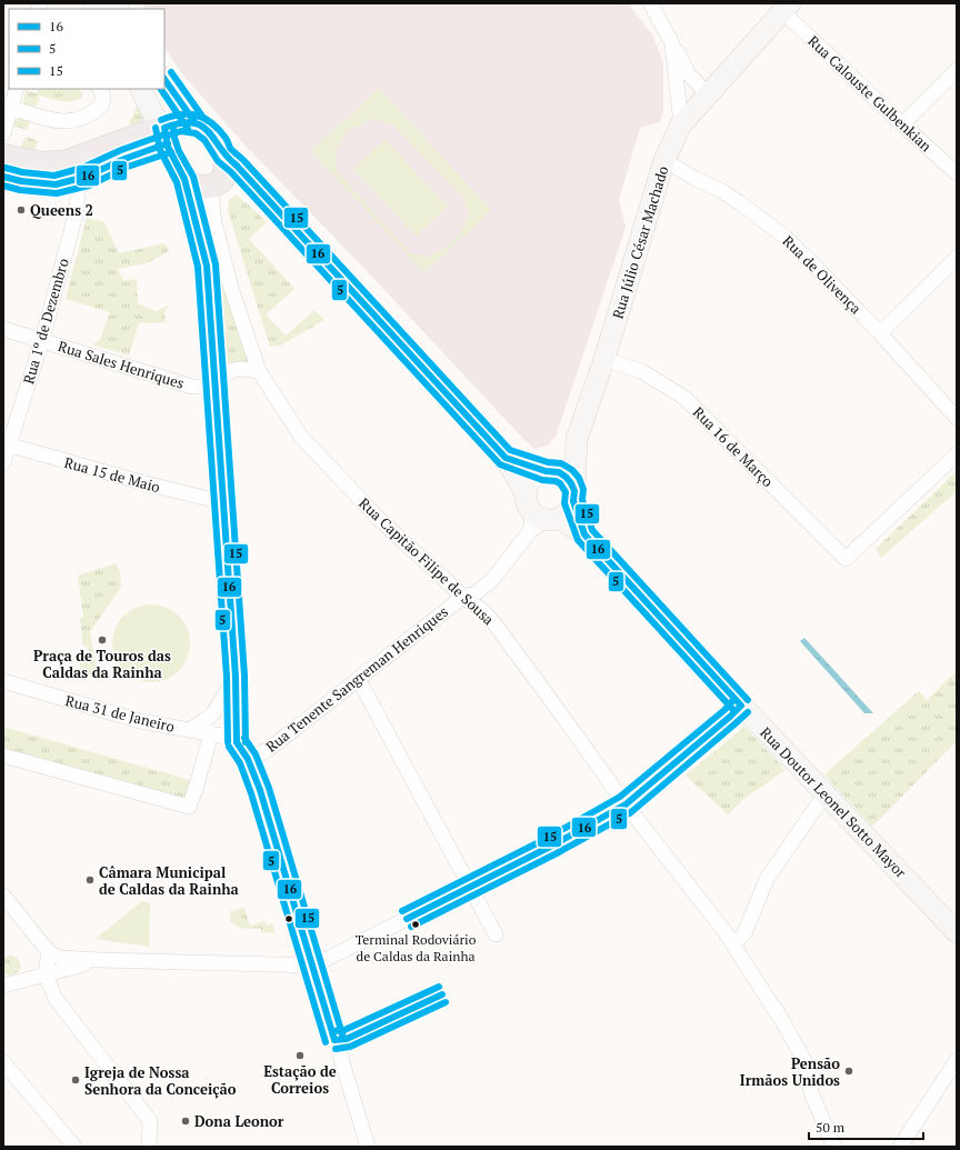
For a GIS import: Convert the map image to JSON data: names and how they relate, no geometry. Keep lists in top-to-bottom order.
{
  "streets": {
    "main road": ["Rua Júlio César Machado", "Rua Doutor Leonel Sotto Mayor"],
    "street": [
      "Rua Calouste Gulbenkian",
      "Rua de Olivença",
      "Rua 1º de Dezembro",
      "Rua Sales Henriques",
      "Rua 16 de Março",
      "Rua 15 de Maio",
      "Rua Capitão Filipe de Sousa",
      "Rua Tenente Sangreman Henriques",
      "Rua 31 de Janeiro"
    ]
  },
  "crossings": [
    ["Rua Calouste Gulbenkian", "Rua Júlio César Machado"],
    ["Rua Júlio César Machado", "Rua de Olivença"],
    ["Rua Júlio César Machado", "Rua 16 de Março"],
    ["Rua 1º de Dezembro", "Rua Sales Henriques"],
    ["Rua 1º de Dezembro", "Rua 15 de Maio"],
    ["Rua Capitão Filipe de Sousa", "Rua Tenente Sangreman Henriques"],
    ["Rua Capitão Filipe de Sousa", "Rua Doutor Leonel Sotto Mayor"],
    ["Rua Tenente Sangreman Henriques", "Rua Doutor Leonel Sotto Mayor"]
  ],
  "places": [
    "Queens 2",
    "Praça de Touros das Caldas da Rainha",
    "Câmara Municipal de Caldas da Rainha",
    "Terminal Rodoviário de Caldas da Rainha",
    "Estação de Correios",
    "Pensão Irmãos Unidos",
    "Igreja de Nossa Senhora da Conceição",
    "Dona Leonor"
  ],
  "lines": ["transit line 15", "transit line 16", "transit line 5"],
  "legend": ["16", "5", "15"],
  "scale_bar": "50 m"
}
